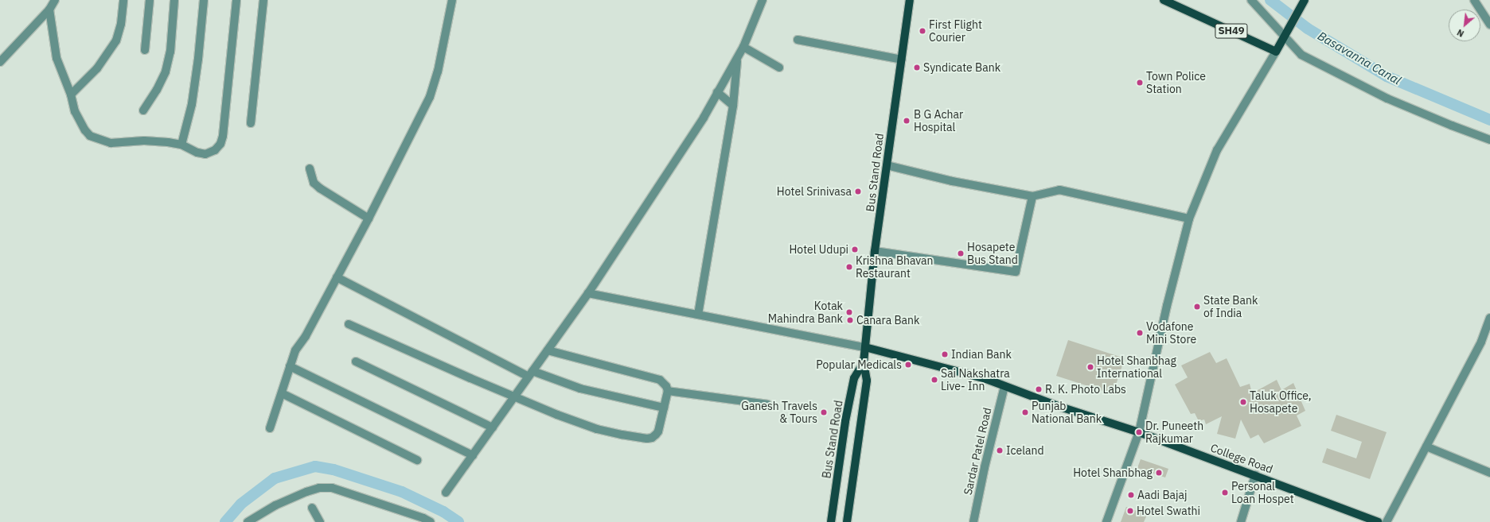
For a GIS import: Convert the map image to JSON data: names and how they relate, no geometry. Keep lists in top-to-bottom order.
{
  "streets": {
    "main road": ["SH49", "Bus Stand Road", "College Road"],
    "street": ["Sardar Patel Road"]
  },
  "crossings": [
    ["Bus Stand Road", "College Road"],
    ["Sardar Patel Road", "College Road"]
  ],
  "water": ["Basavanna Canal"],
  "places": [
    "First Flight Courier",
    "Syndicate Bank",
    "Town Police Station",
    "B G Achar Hospital",
    "Hotel Srinivasa",
    "Hotel Udupi",
    "Hosapete Bus Stand",
    "Krishna Bhavan Restaurant",
    "State Bank of India",
    "Kotak Mahindra Bank",
    "Canara Bank",
    "Vodafone Mini Store",
    "Indian Bank",
    "Popular Medicals",
    "Hotel Shanbhag International",
    "Sai Nakshatra Live- Inn",
    "R. K. Photo Labs",
    "Taluk Office, Hosapete",
    "Ganesh Travels & Tours",
    "Punjab National Bank",
    "Dr. Puneeth Rajkumar",
    "Iceland",
    "Hotel Shanbhag",
    "Personal Loan Hospet",
    "Aadi Bajaj",
    "Hotel Swathi"
  ],
  "north": "bottom left"
}
